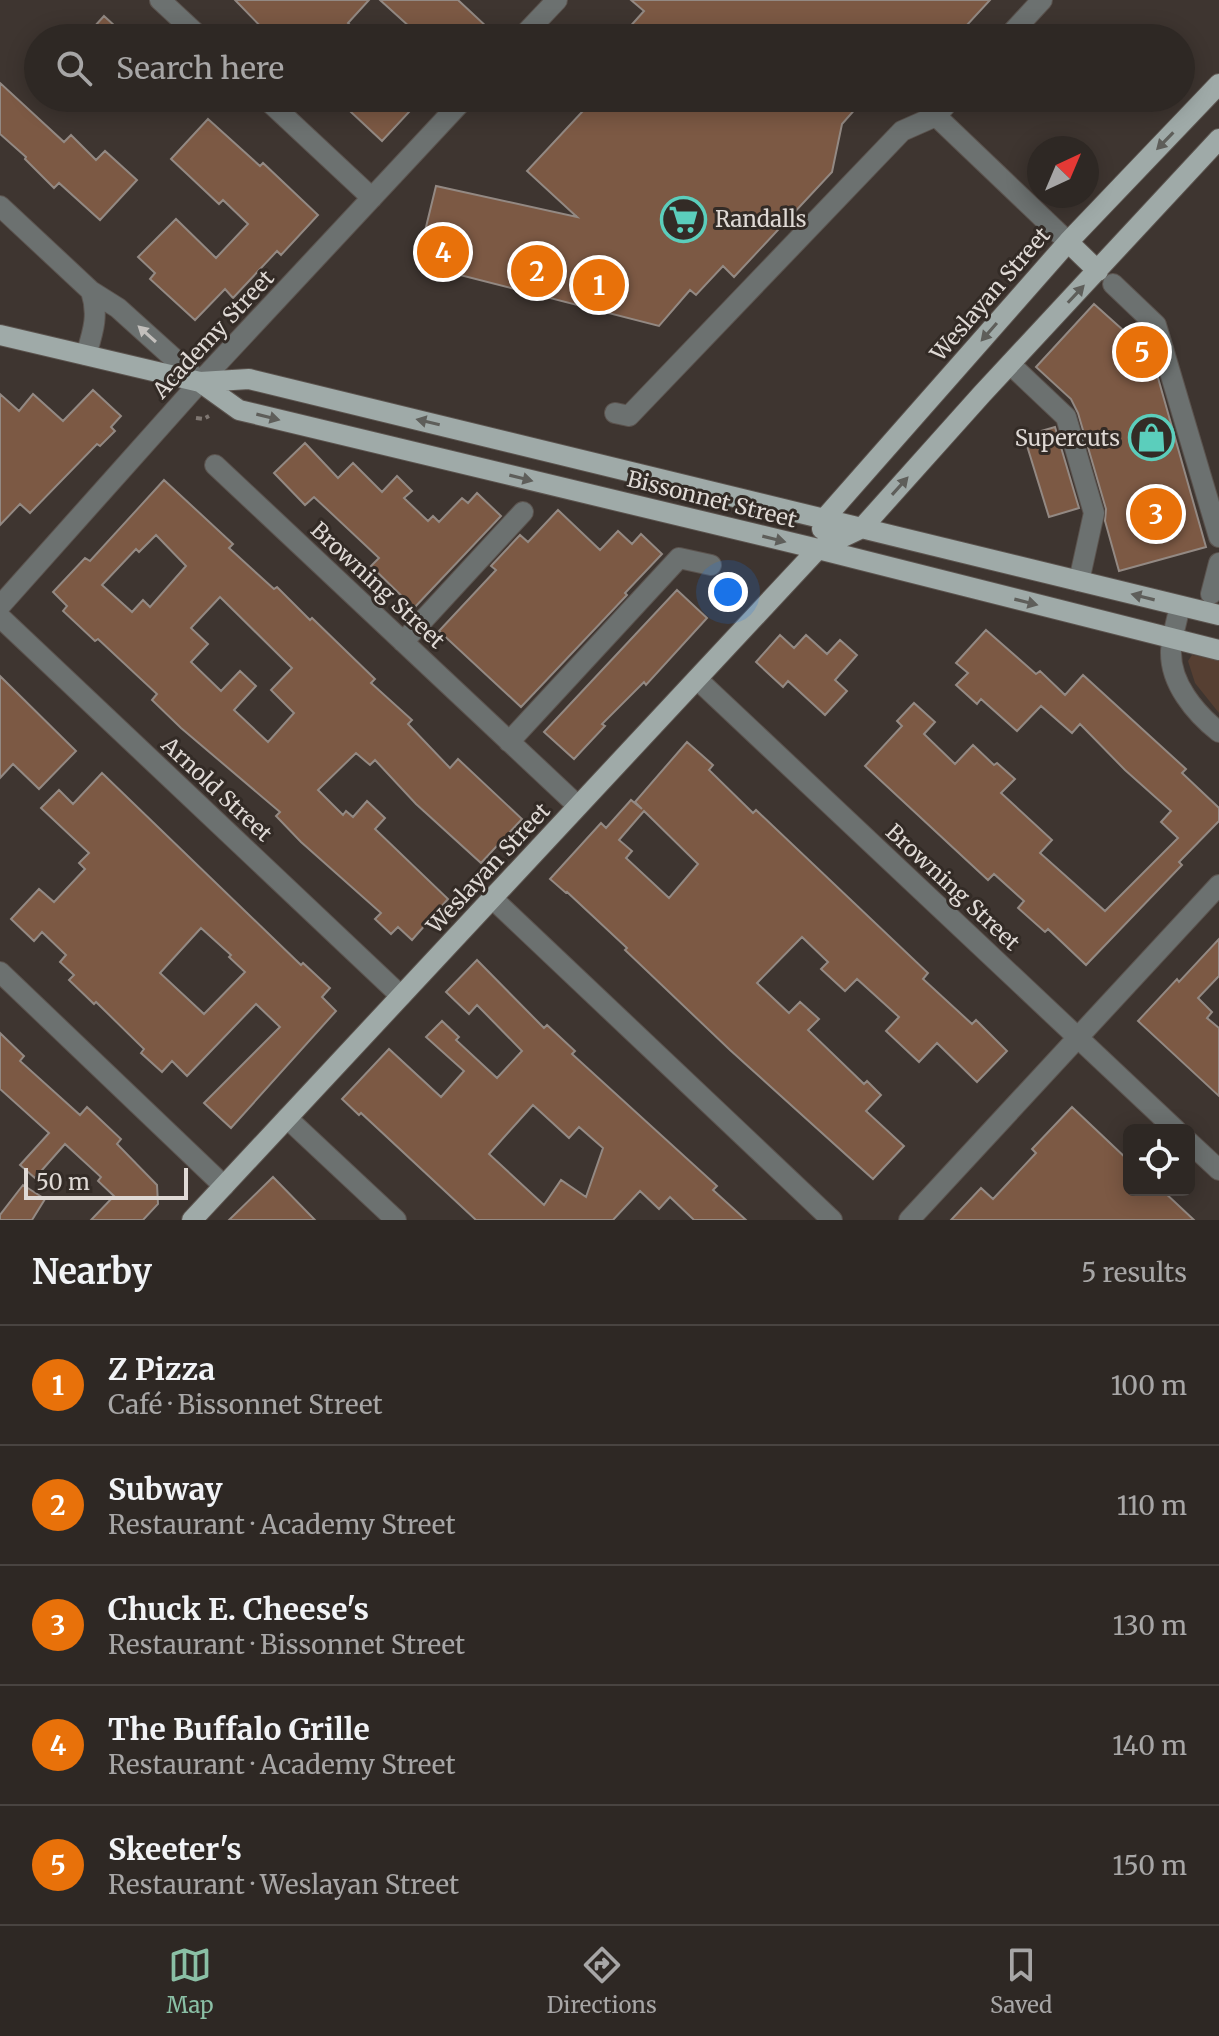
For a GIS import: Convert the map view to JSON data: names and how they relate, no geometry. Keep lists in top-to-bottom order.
{
  "streets": {
    "main road": ["Weslayan Street", "Bissonnet Street"],
    "street": ["Academy Street", "Browning Street", "Arnold Street"]
  },
  "crossings": [
    ["Weslayan Street", "Bissonnet Street"],
    ["Weslayan Street", "Browning Street"],
    ["Weslayan Street", "Arnold Street"],
    ["Academy Street", "Bissonnet Street"]
  ],
  "places": {
    "supermarket": ["Randalls"],
    "shop": ["Supercuts"]
  },
  "scale_bar": "50 m",
  "north": "top right",
  "page": {
    "search": "Search here",
    "pins": [
      "4",
      "2",
      "1",
      "5",
      "3"
    ],
    "scale": "50 m",
    "heading": ["Nearby", "5 results"],
    "list": [
      {
        "mark": "1",
        "name": "Z Pizza",
        "note": "Café · Bissonnet Street",
        "value": "100 m"
      },
      {
        "mark": "2",
        "name": "Subway",
        "note": "Restaurant · Academy Street",
        "value": "110 m"
      },
      {
        "mark": "3",
        "name": "Chuck E. Cheese's",
        "note": "Restaurant · Bissonnet Street",
        "value": "130 m"
      },
      {
        "mark": "4",
        "name": "The Buffalo Grille",
        "note": "Restaurant · Academy Street",
        "value": "140 m"
      },
      {
        "mark": "5",
        "name": "Skeeter's",
        "note": "Restaurant · Weslayan Street",
        "value": "150 m"
      }
    ],
    "nav": ["Map", "Directions", "Saved"]
  }
}
